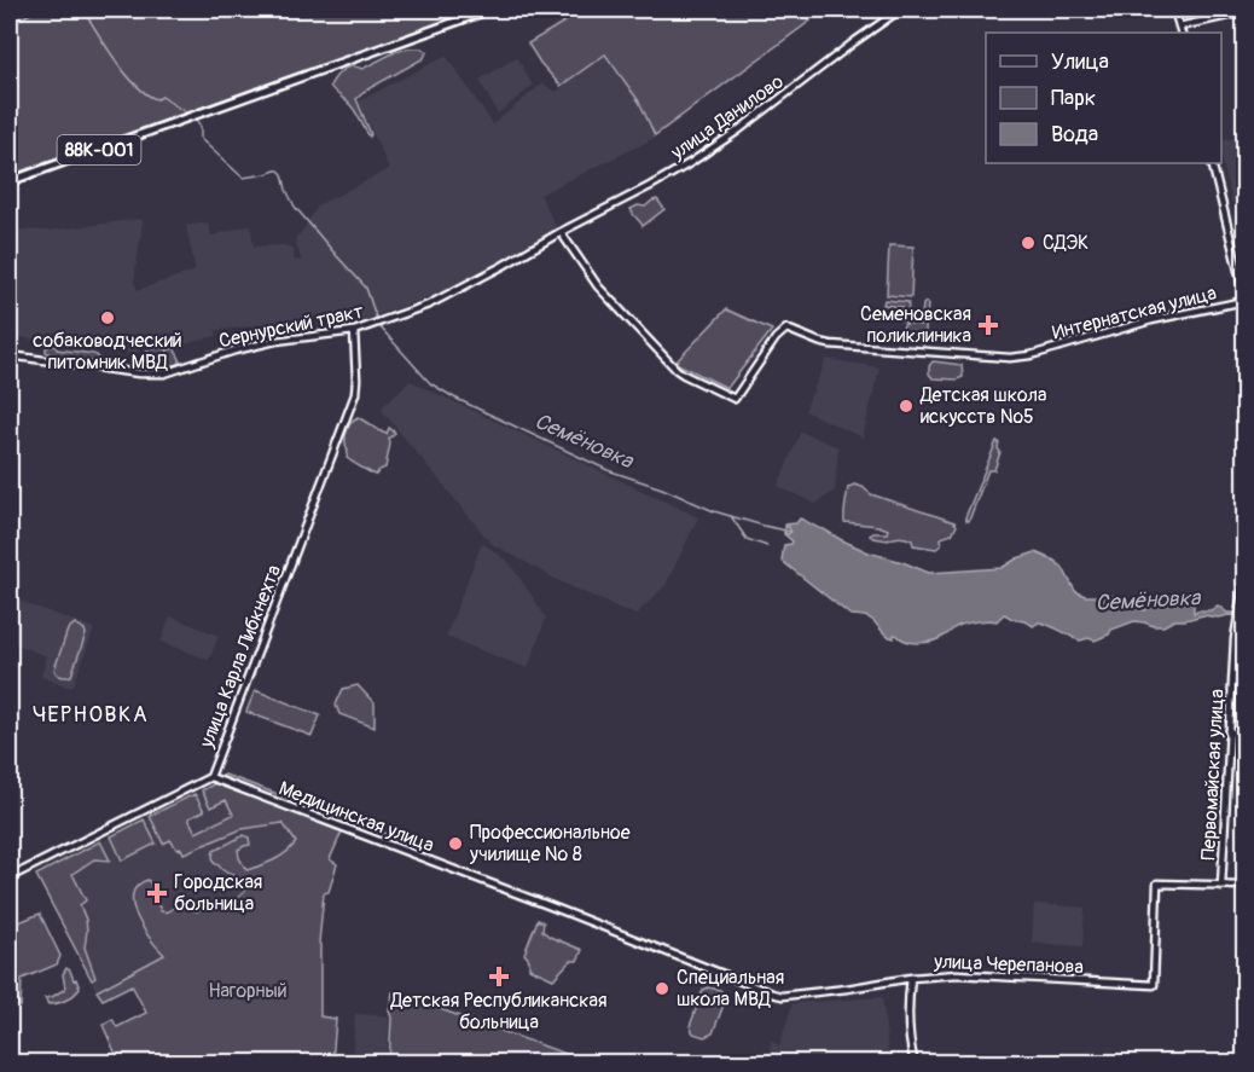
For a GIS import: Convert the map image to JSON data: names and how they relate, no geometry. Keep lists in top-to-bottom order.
{
  "streets": {
    "main road": [
      "улица Данилово",
      "88К-001",
      "Интернатская улица",
      "Сернурский тракт",
      "улица Карла Либкнехта",
      "Первомайская улица",
      "Медицинская улица",
      "улица Черепанова"
    ]
  },
  "crossings": [
    ["улица Данилово", "Интернатская улица"],
    ["улица Данилово", "Сернурский тракт"],
    ["Интернатская улица", "Сернурский тракт"],
    ["Сернурский тракт", "улица Карла Либкнехта"],
    ["улица Карла Либкнехта", "Медицинская улица"],
    ["Первомайская улица", "улица Черепанова"],
    ["Медицинская улица", "улица Черепанова"]
  ],
  "districts": ["ЧЕРНОВКА"],
  "water": ["Семёновка"],
  "parks": ["Нагорный"],
  "places": {
    "other": [
      "СДЭК",
      "собаководческий питомник МВД",
      "Детская школа искусств №5",
      "Профессиональное училище № 8",
      "Специальная школа МВД"
    ],
    "health": ["Семеновская поликлиника", "Городская больница", "Детская Республиканская больница"]
  },
  "legend": ["Улица", "Парк", "Вода"]
}
